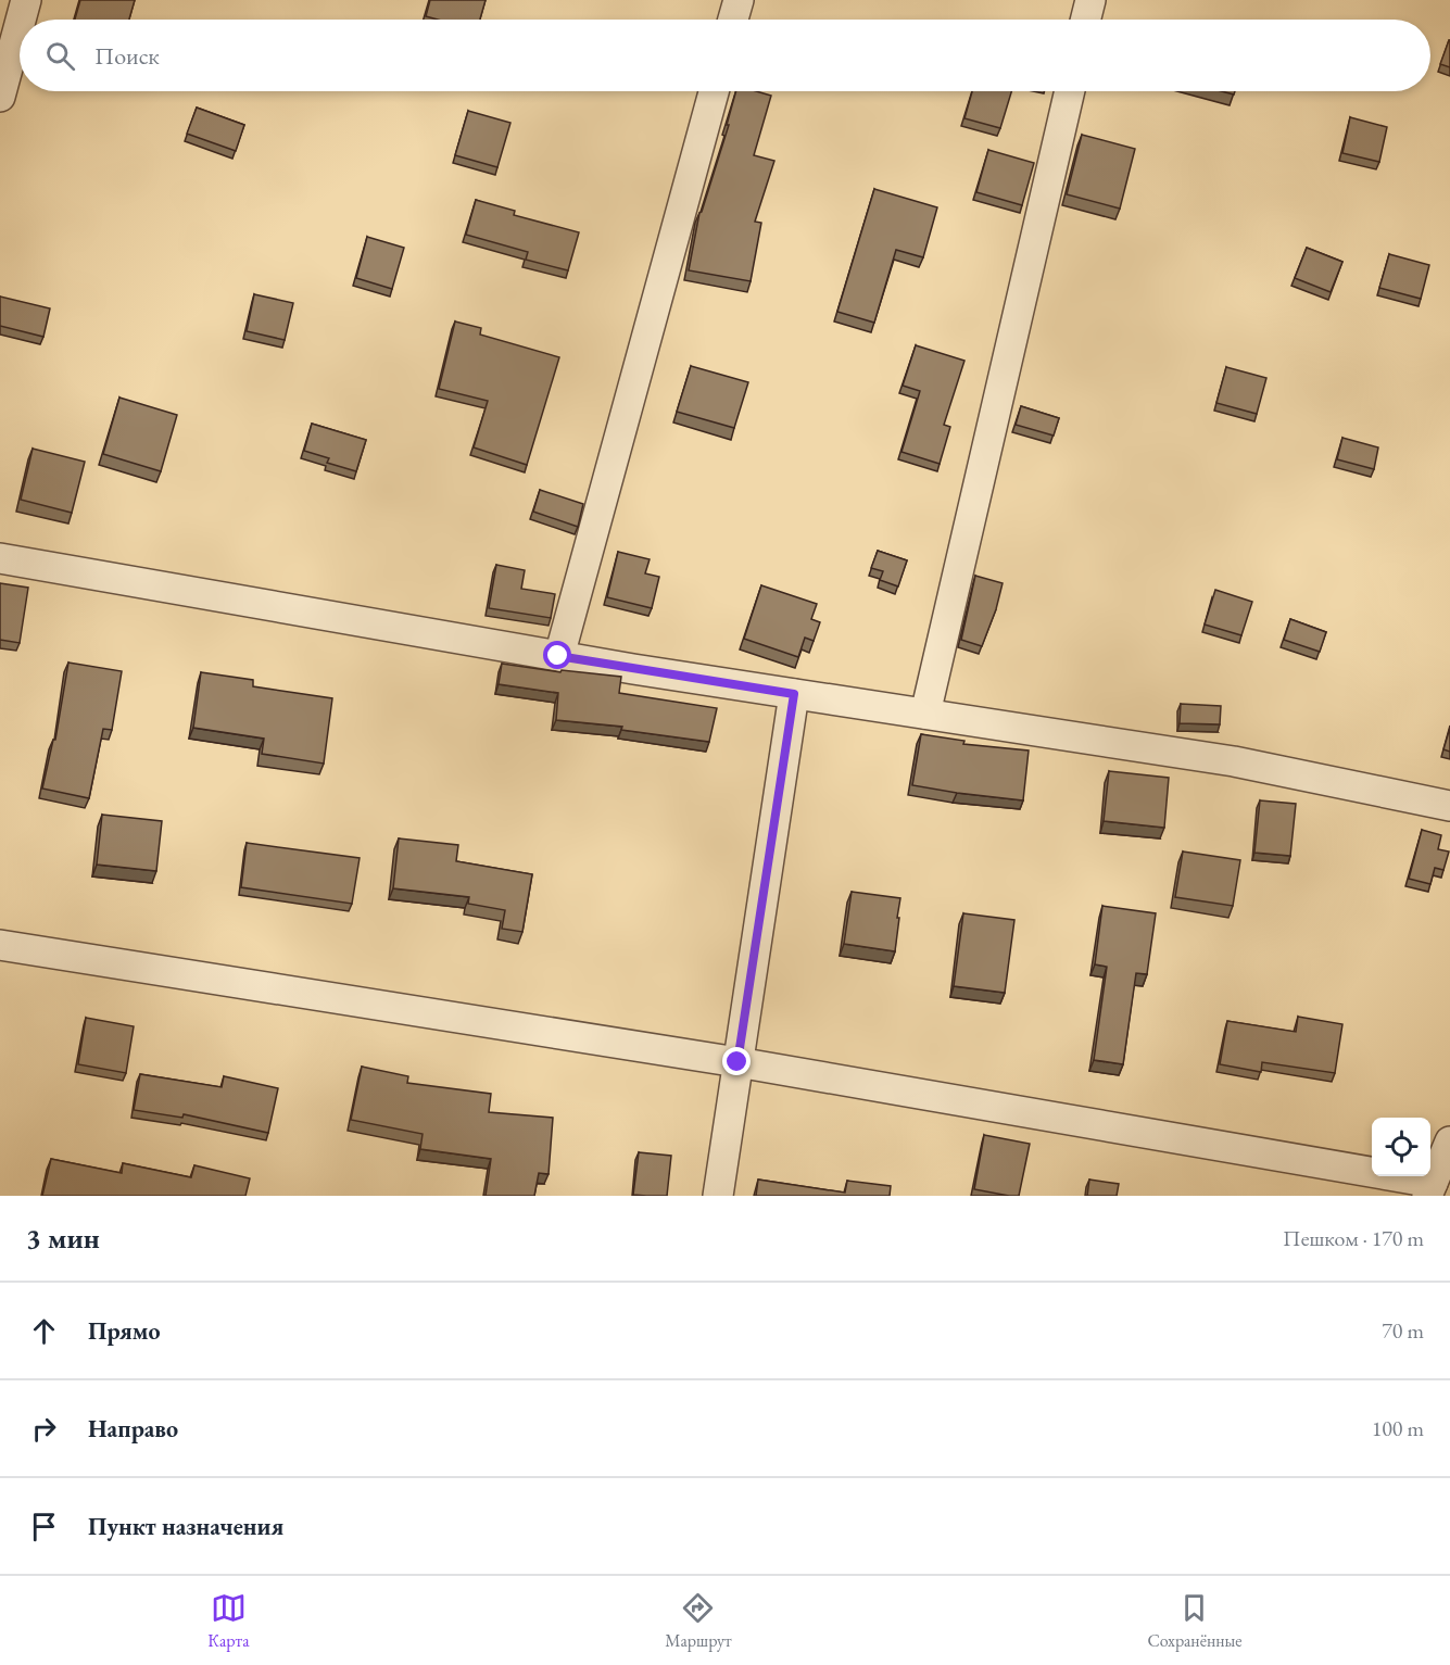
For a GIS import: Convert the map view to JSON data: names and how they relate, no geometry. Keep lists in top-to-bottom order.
{
  "page": {
    "search": "Поиск",
    "heading": ["3 мин", "Пешком · 170 m"],
    "list": [
      ["Прямо", "70 m"],
      ["Направо", "100 m"],
      "Пункт назначения"
    ],
    "nav": ["Карта", "Маршрут", "Сохранённые"]
  }
}
